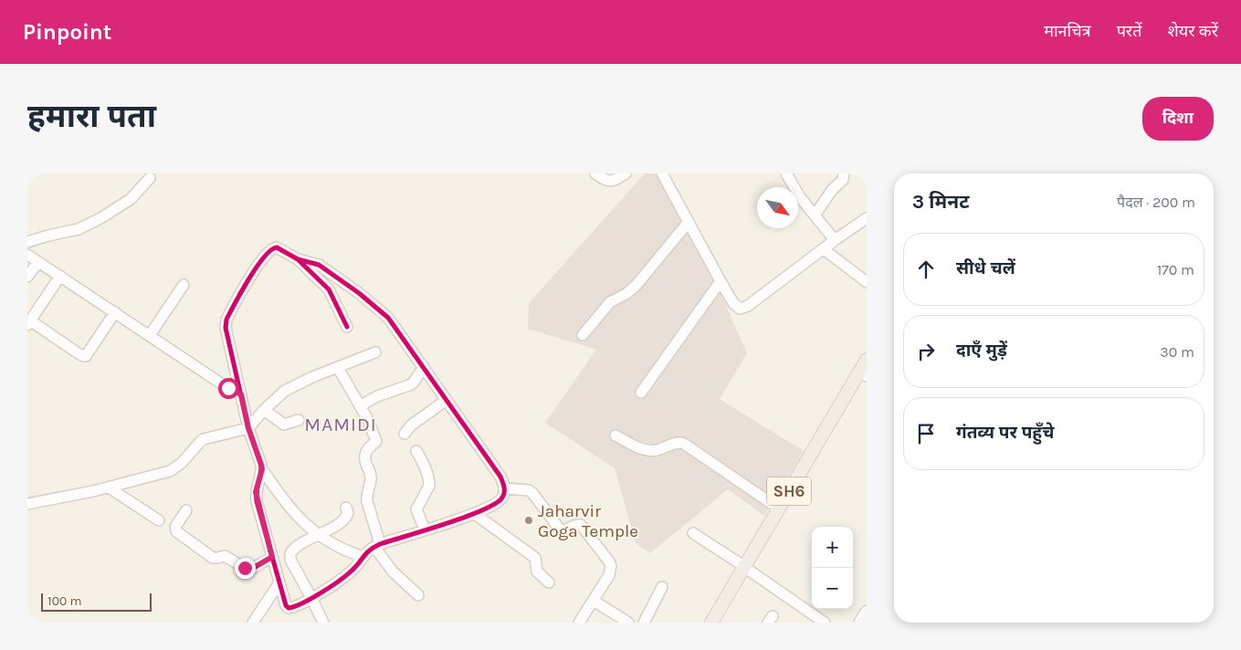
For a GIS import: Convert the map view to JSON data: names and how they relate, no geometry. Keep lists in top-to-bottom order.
{
  "streets": {
    "main road": ["SH6"]
  },
  "districts": ["MAMIDI"],
  "places": ["Jaharvir Goga Temple"],
  "scale_bar": "100 m",
  "north": "bottom right",
  "page": {
    "header": "Pinpoint",
    "nav": ["मानचित्र", "परतें", "शेयर करें"],
    "buttons": "दिशा",
    "title": "हमारा पता",
    "heading": ["3 मिनट", "पैदल · 200 m"],
    "list": [
      ["सीधे चलें", "170 m"],
      ["दाएँ मुड़ें", "30 m"],
      "गंतव्य पर पहुँचे"
    ],
    "map_buttons": ["+", "−"],
    "scale": "100 m"
  }
}
